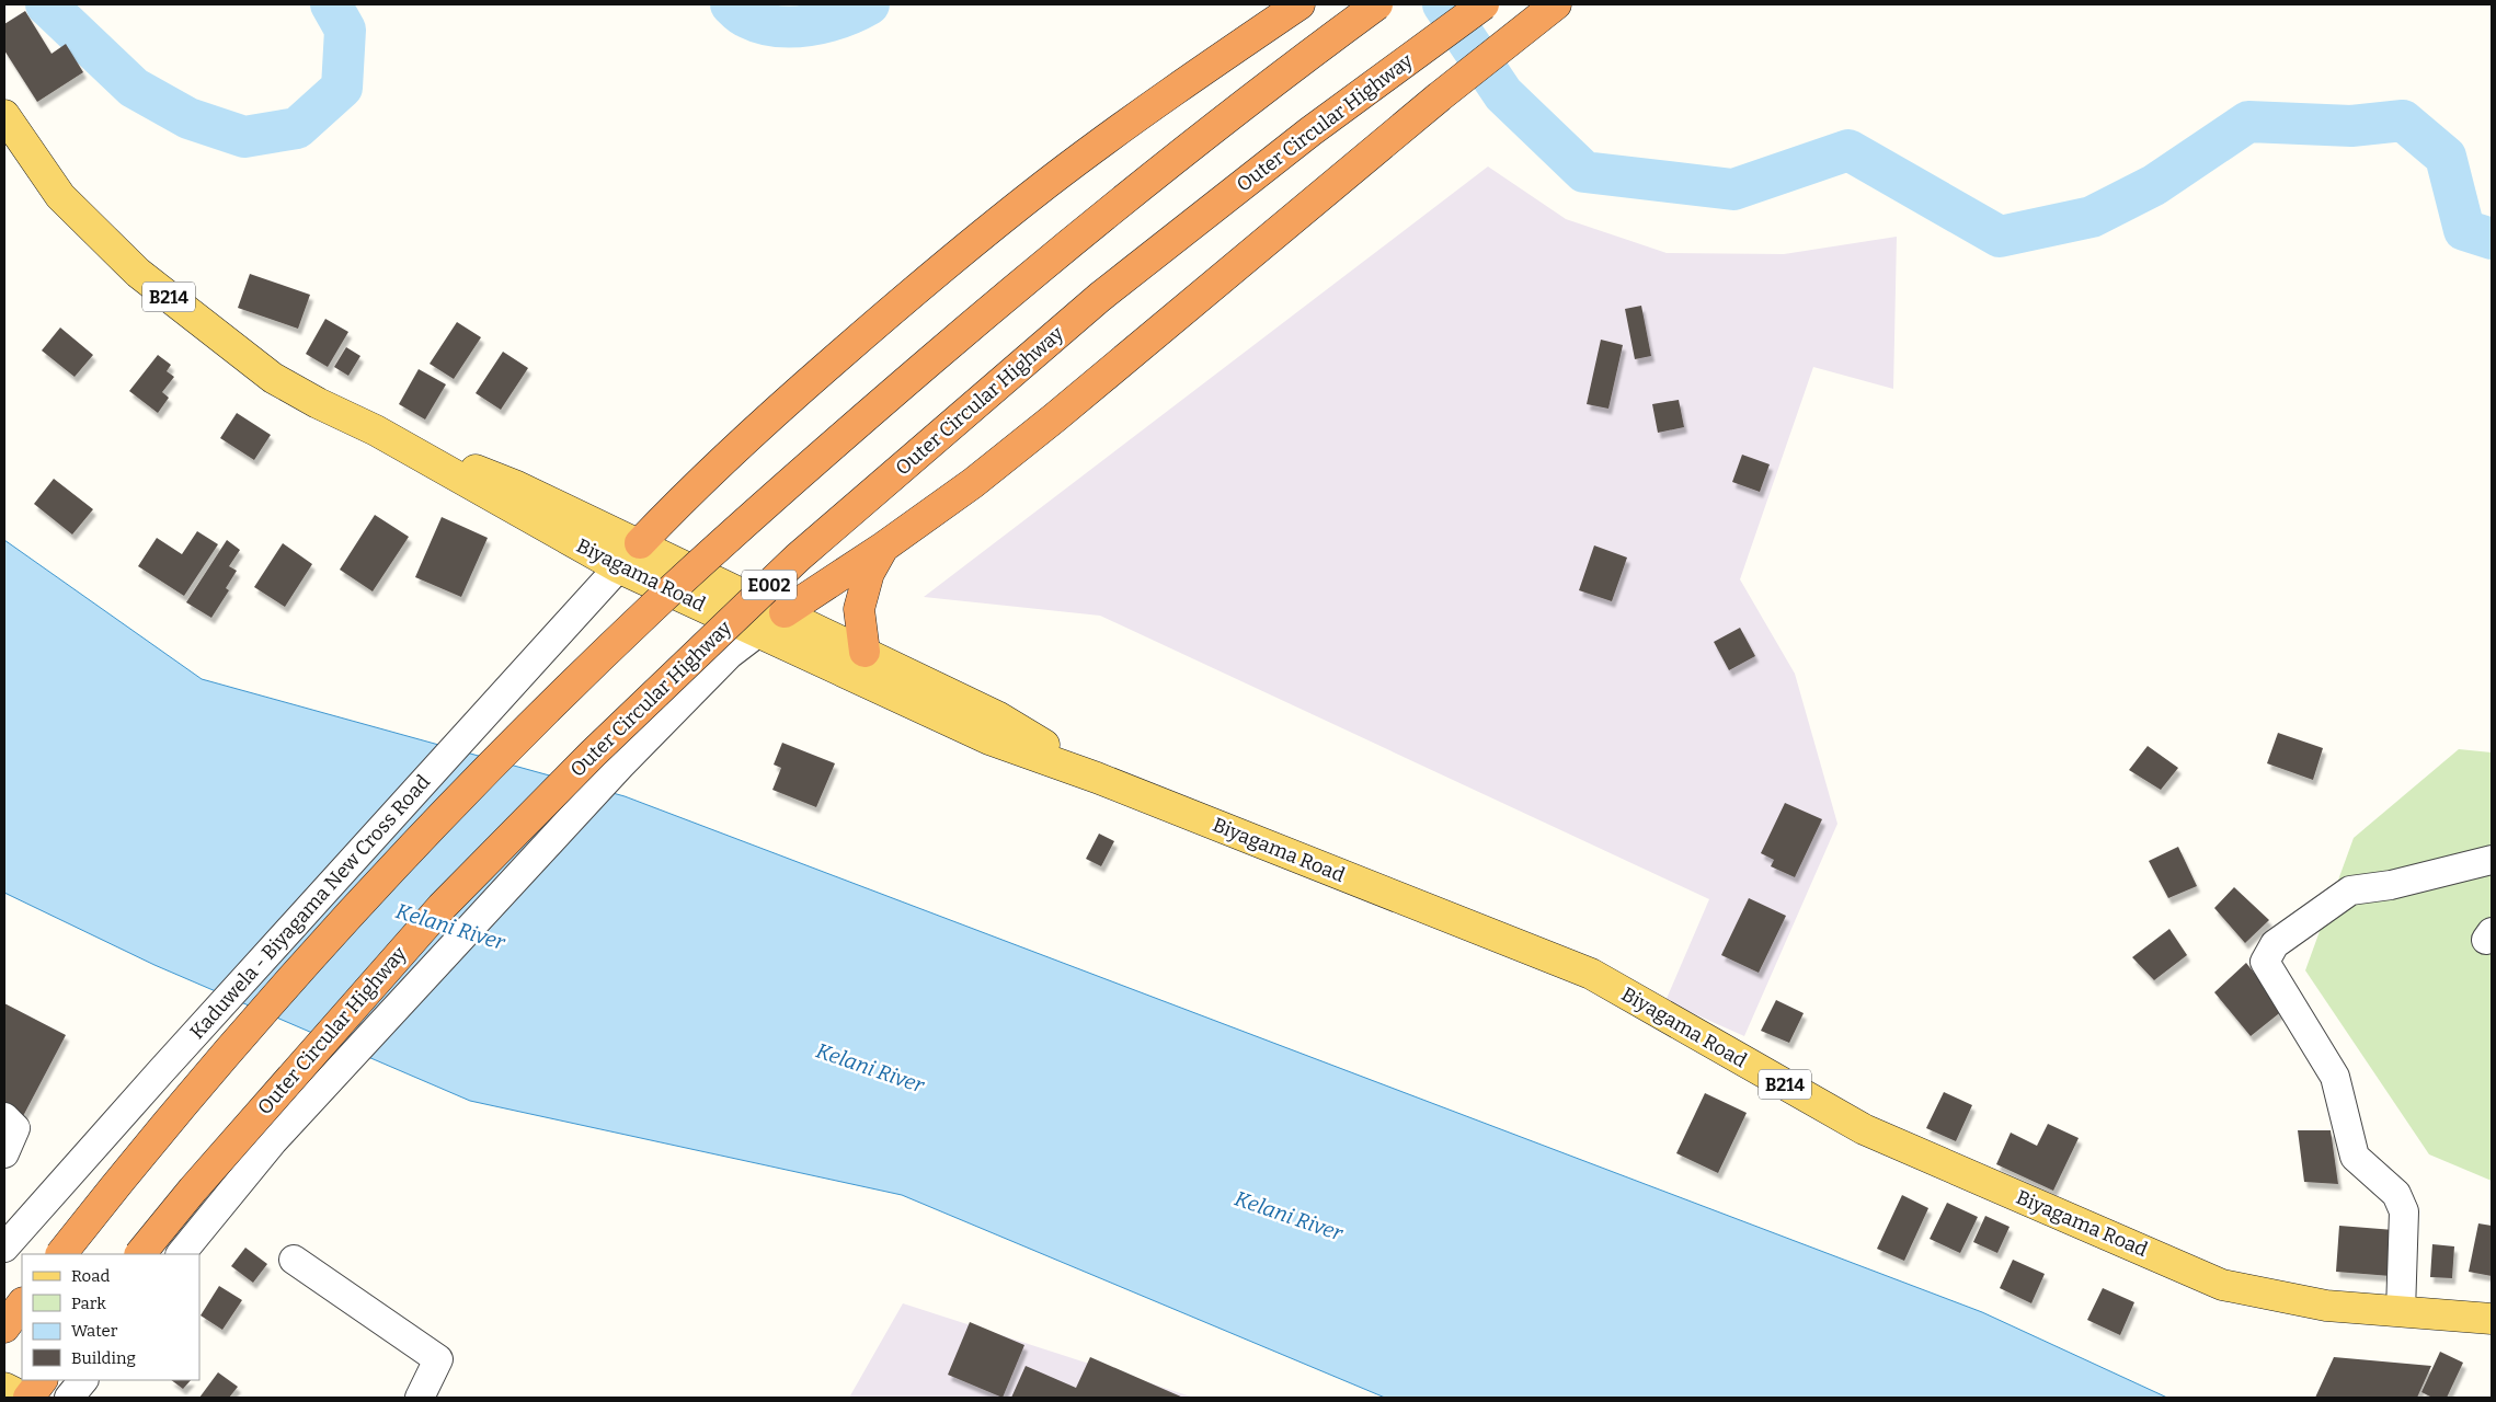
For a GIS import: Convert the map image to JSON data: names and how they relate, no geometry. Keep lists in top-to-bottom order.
{
  "streets": {
    "highway": ["Outer Circular Highway", "E002"],
    "main road": ["B214", "Biyagama Road"],
    "street": ["Kaduwela - Biyagama New Cross Road"]
  },
  "crossings": [
    ["Biyagama Road", "Kaduwela - Biyagama New Cross Road"]
  ],
  "water": ["Kelani River"],
  "legend": [
    "Road",
    "Park",
    "Water",
    "Building"
  ]
}
